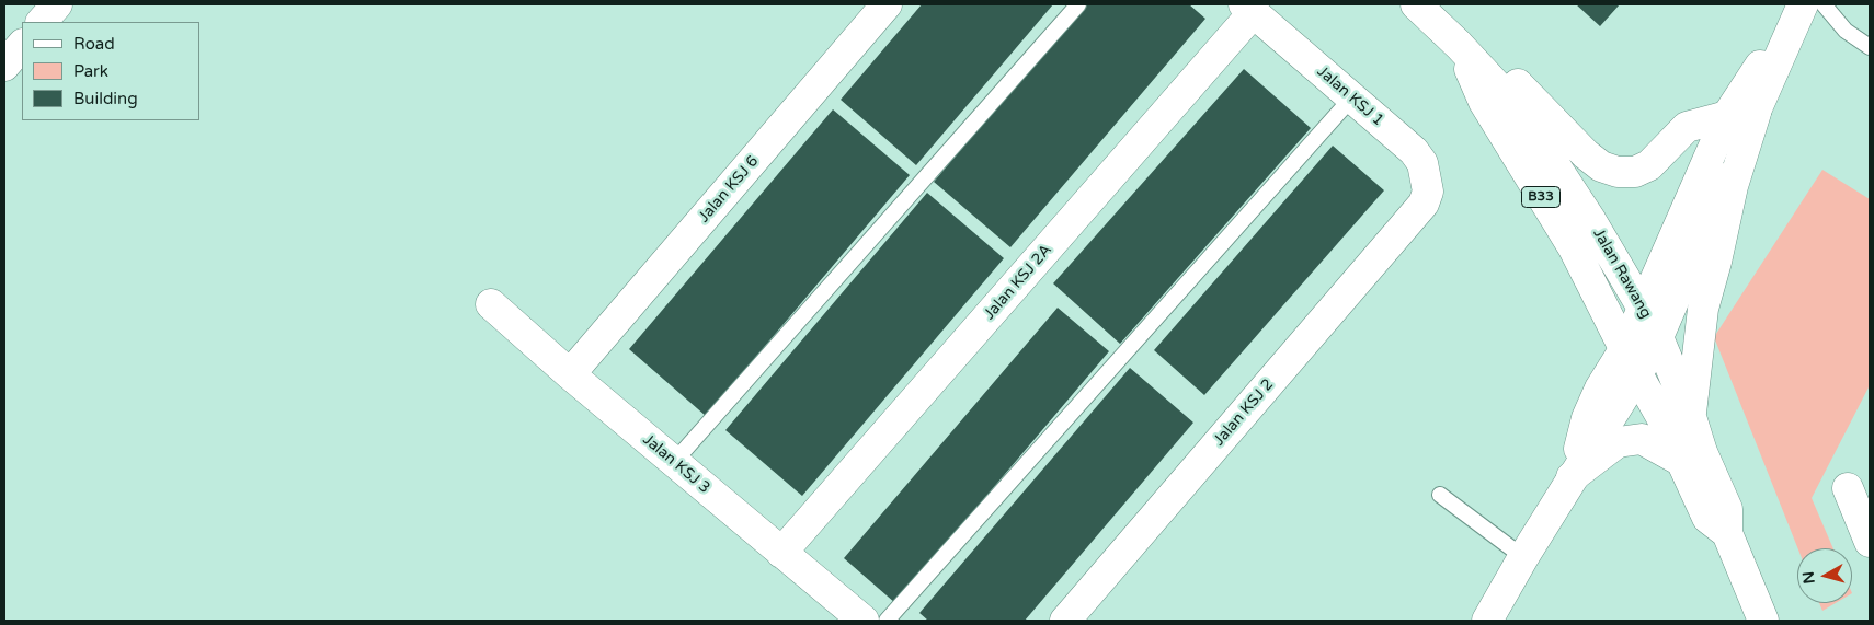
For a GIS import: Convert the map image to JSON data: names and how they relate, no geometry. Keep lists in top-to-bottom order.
{
  "streets": {
    "street": [
      "Jalan KSJ 1",
      "Jalan KSJ 6",
      "B33",
      "Jalan Rawang",
      "Jalan KSJ 2A",
      "Jalan KSJ 2",
      "Jalan KSJ 3"
    ]
  },
  "crossings": [
    ["Jalan KSJ 1", "Jalan KSJ 2A"],
    ["Jalan KSJ 1", "Jalan KSJ 2"],
    ["Jalan KSJ 6", "Jalan KSJ 3"],
    ["Jalan KSJ 2A", "Jalan KSJ 3"]
  ],
  "legend": ["Road", "Park", "Building"],
  "north": "left"
}
